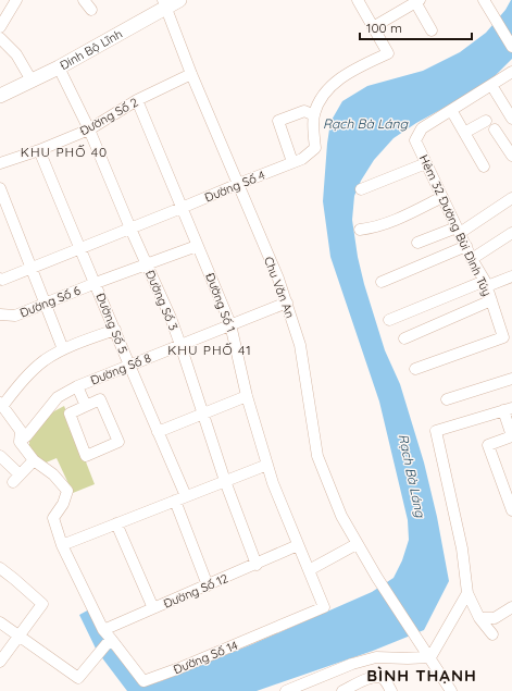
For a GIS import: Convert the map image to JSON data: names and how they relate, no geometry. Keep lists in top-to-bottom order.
{
  "streets": {
    "main road": ["Đinh Bộ Lĩnh"],
    "street": [
      "Đường Số 2",
      "Đường Số 4",
      "Hẻm 32 Đường Bùi Đình Túy",
      "Chu Văn An",
      "Đường Số 3",
      "Đường Số 6",
      "Đường Số 1",
      "Đường Số 5",
      "Đường Số 8",
      "Đường Số 12",
      "Đường Số 14"
    ]
  },
  "crossings": [
    ["Đinh Bộ Lĩnh", "Chu Văn An"],
    ["Đinh Bộ Lĩnh", "Đường Số 3"],
    ["Đường Số 2", "Chu Văn An"],
    ["Đường Số 2", "Đường Số 3"],
    ["Đường Số 2", "Đường Số 1"],
    ["Đường Số 2", "Đường Số 5"],
    ["Đường Số 4", "Chu Văn An"],
    ["Đường Số 4", "Đường Số 3"],
    ["Đường Số 4", "Đường Số 1"],
    ["Đường Số 4", "Đường Số 5"],
    ["Chu Văn An", "Đường Số 8"],
    ["Đường Số 3", "Đường Số 6"],
    ["Đường Số 3", "Đường Số 8"],
    ["Đường Số 3", "Đường Số 12"],
    ["Đường Số 6", "Đường Số 1"],
    ["Đường Số 6", "Đường Số 5"],
    ["Đường Số 1", "Đường Số 8"],
    ["Đường Số 1", "Đường Số 12"],
    ["Đường Số 1", "Đường Số 14"],
    ["Đường Số 5", "Đường Số 8"],
    ["Đường Số 5", "Đường Số 12"],
    ["Đường Số 12", "Đường Số 14"]
  ],
  "districts": ["KHU PHỐ 40", "KHU PHỐ 41", "BÌNH THẠNH"],
  "water": ["Rạch Bà Láng"],
  "scale_bar": "100 m"
}
